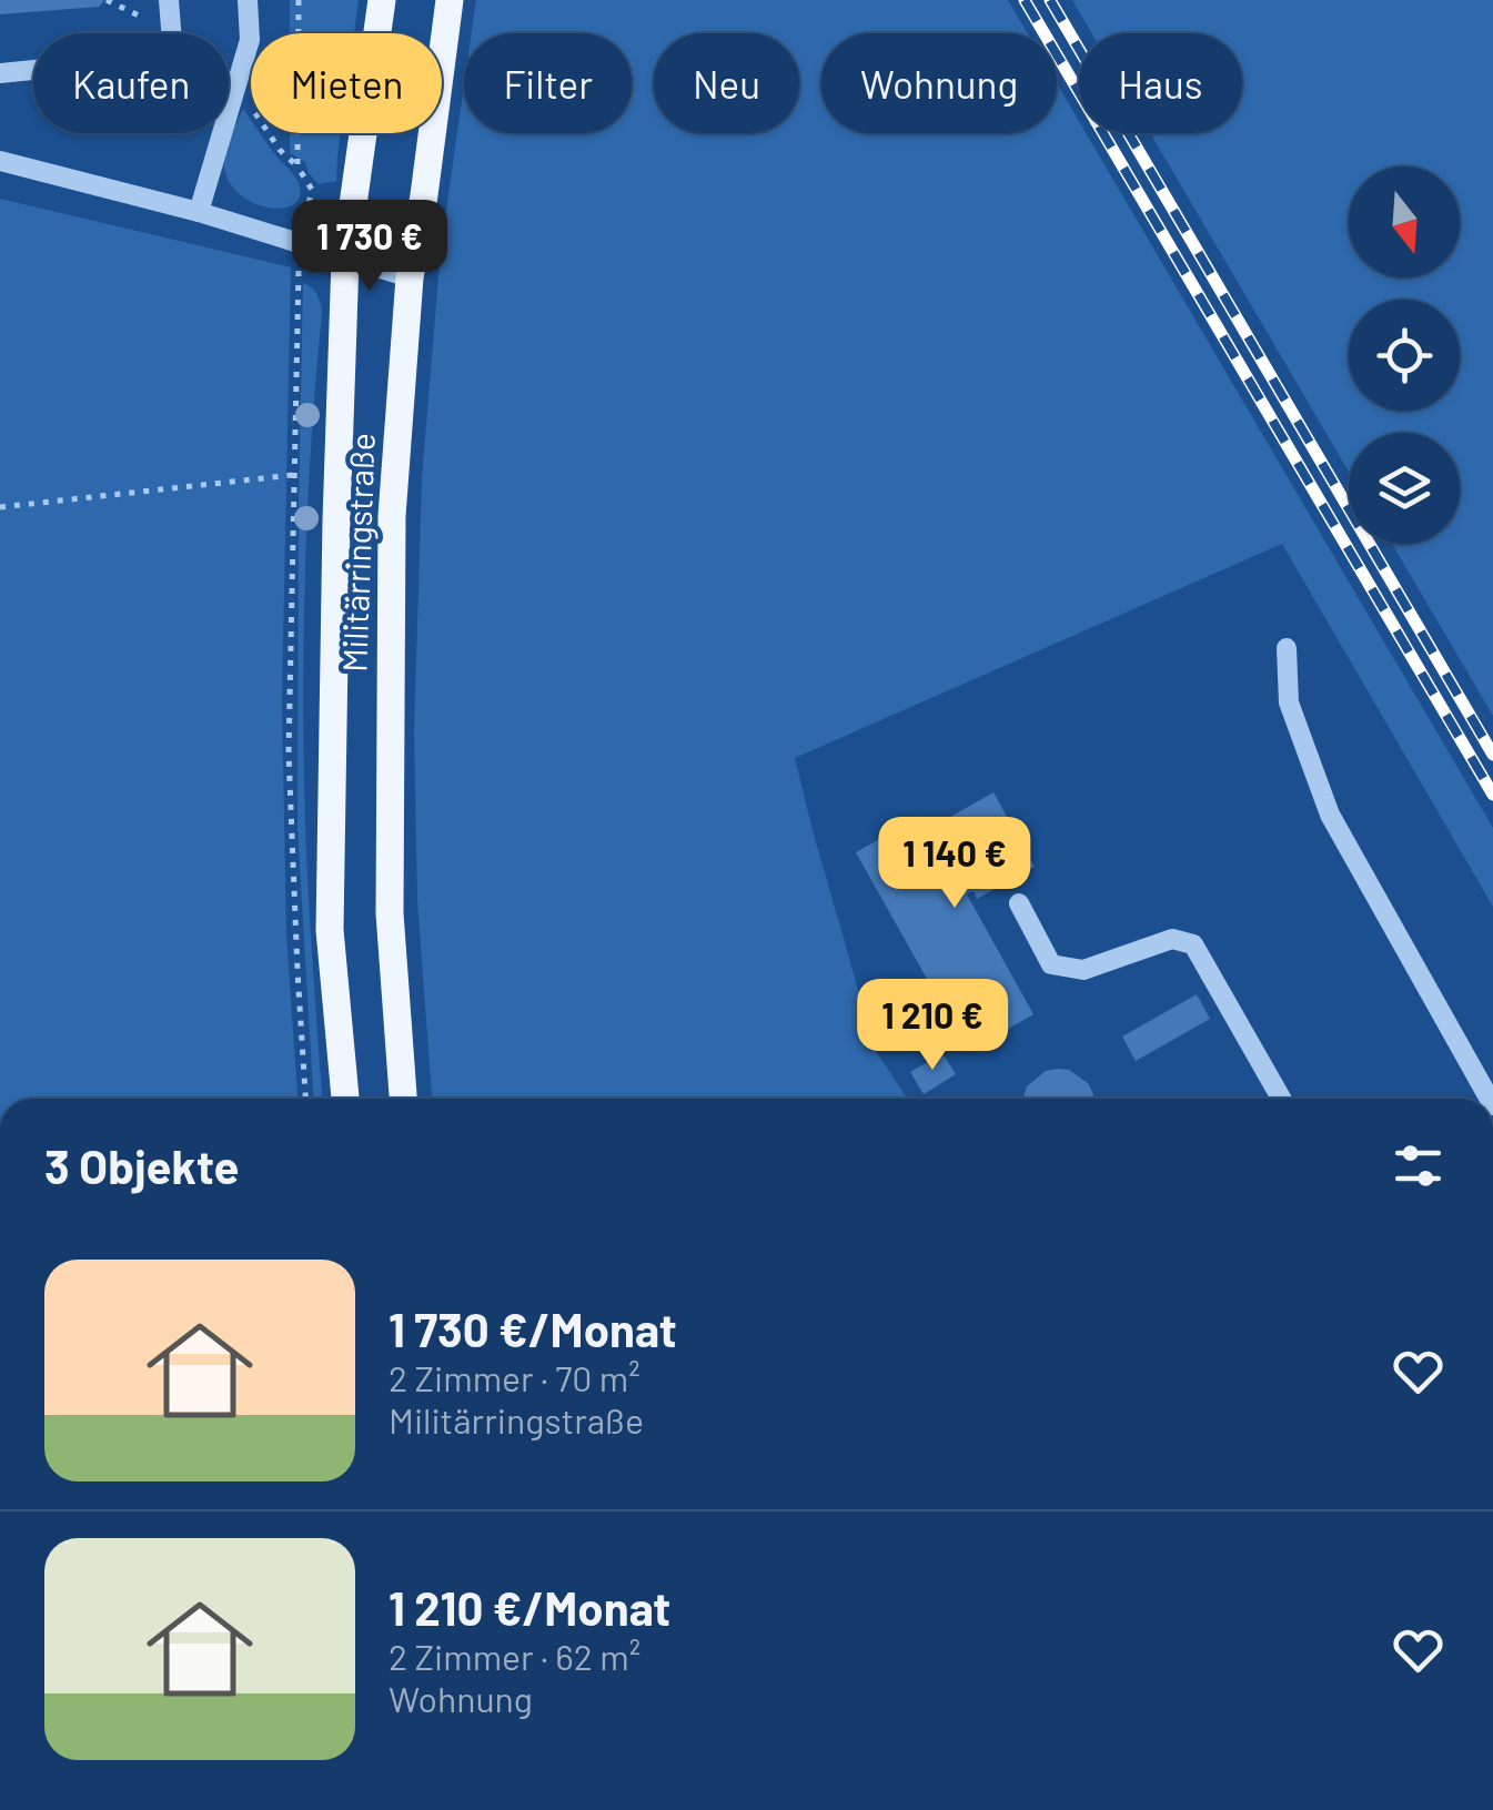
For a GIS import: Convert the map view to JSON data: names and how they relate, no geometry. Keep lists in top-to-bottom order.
{
  "streets": {
    "main road": ["Militärringstraße"]
  },
  "north": "bottom",
  "page": {
    "chip": [
      "Kaufen",
      "Mieten",
      "Filter",
      "Neu",
      "Wohnung",
      "Haus"
    ],
    "price": ["1 730 €", "1 140 €", "1 210 €"],
    "heading": "3 Objekte",
    "list": [
      {
        "name": "1 730 €/Monat",
        "note": "2 Zimmer · 70 m² · Militärringstraße"
      },
      {
        "name": "1 210 €/Monat",
        "note": "2 Zimmer · 62 m² · Wohnung"
      }
    ]
  }
}
